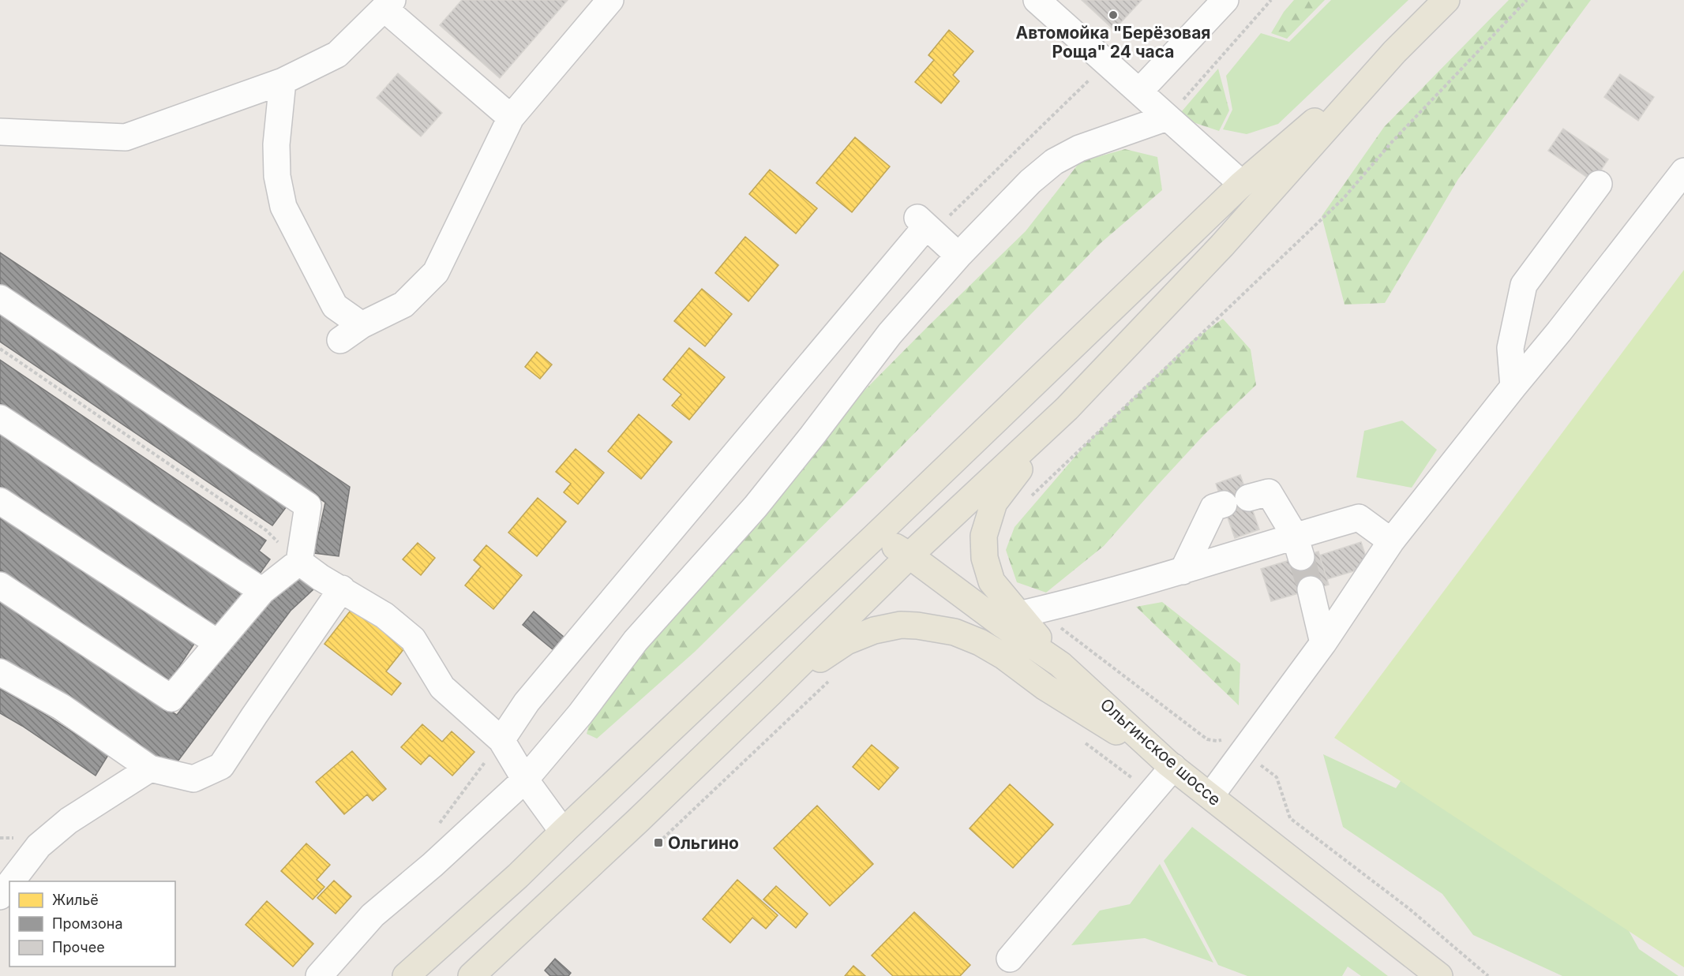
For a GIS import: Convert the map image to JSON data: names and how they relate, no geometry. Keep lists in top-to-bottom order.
{
  "streets": {
    "main road": ["Ольгинское шоссе"]
  },
  "places": {
    "other": ["Автомойка \"Берёзовая Роща\" 24 часа"],
    "transit": ["Ольгино"]
  },
  "legend": ["Жильё", "Промзона", "Прочее"]
}
